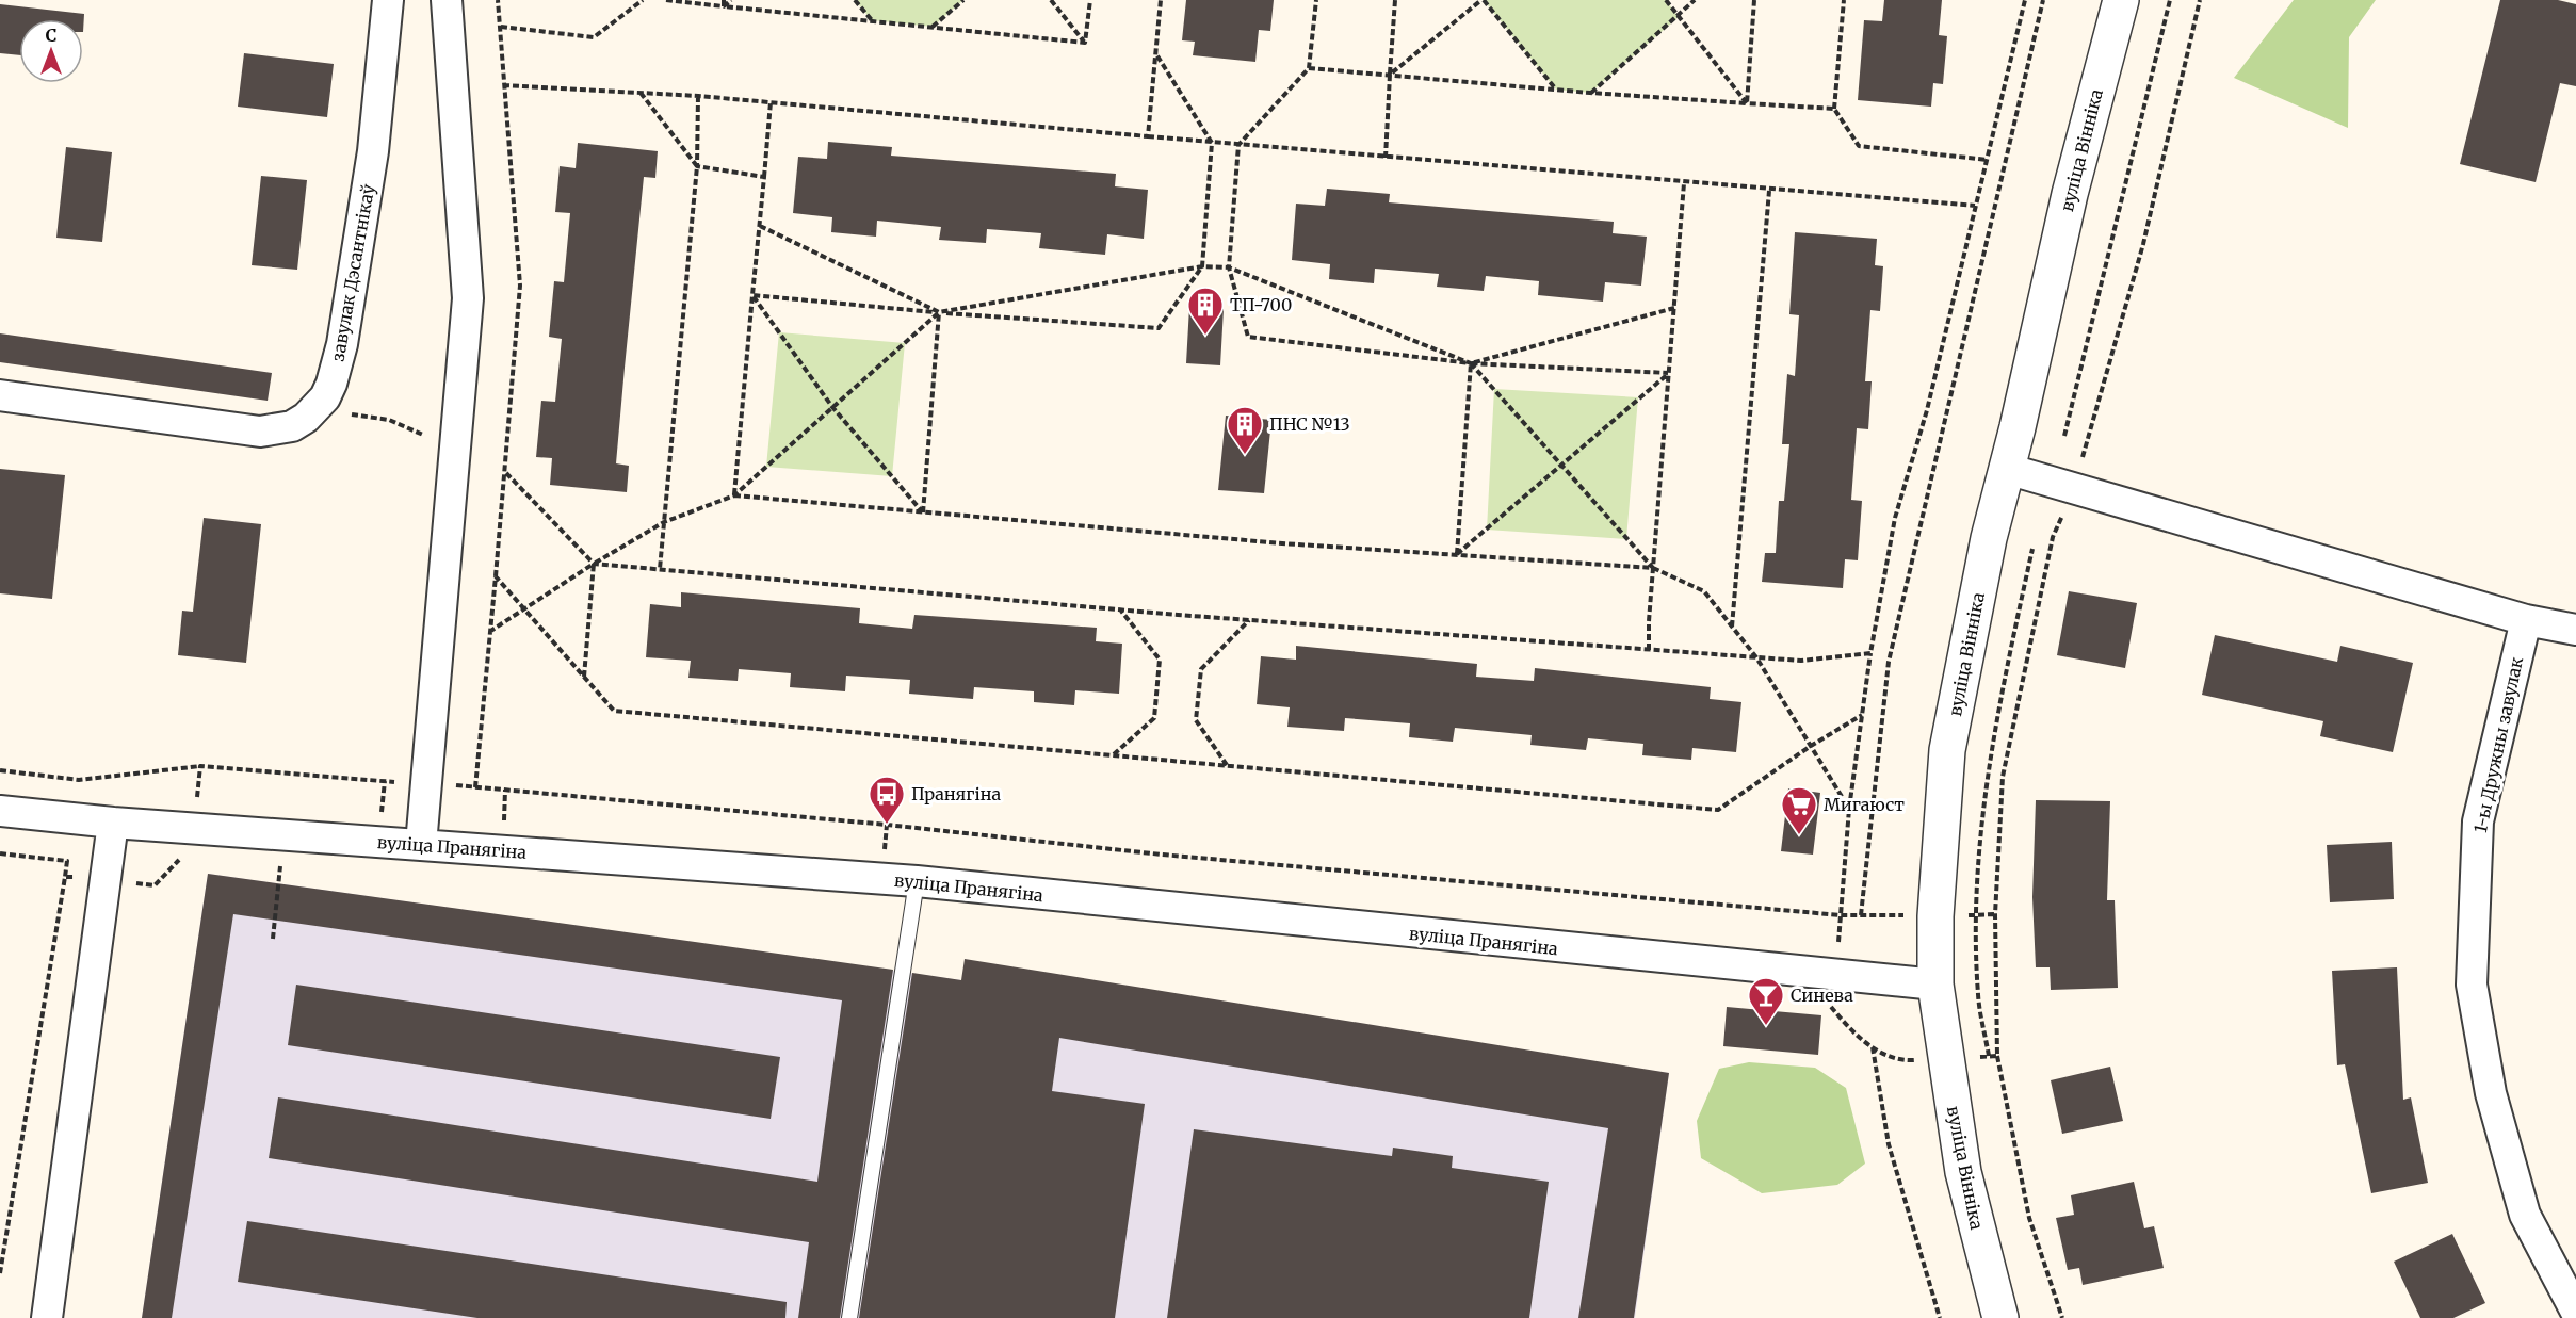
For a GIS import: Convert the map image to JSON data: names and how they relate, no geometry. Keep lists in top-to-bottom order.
{
  "streets": {
    "street": [
      "вуліца Вінніка",
      "завулак Дэсантнікаў",
      "1-ы Дружны завулак",
      "вуліца Пранягіна"
    ]
  },
  "crossings": [
    ["вуліца Вінніка", "вуліца Пранягіна"]
  ],
  "places": {
    "building": ["ТП-700", "ПНС №13"],
    "bus stop": ["Пранягіна"],
    "supermarket": ["Мигаюст"],
    "bar": ["Синева"]
  },
  "north": "top"
}
